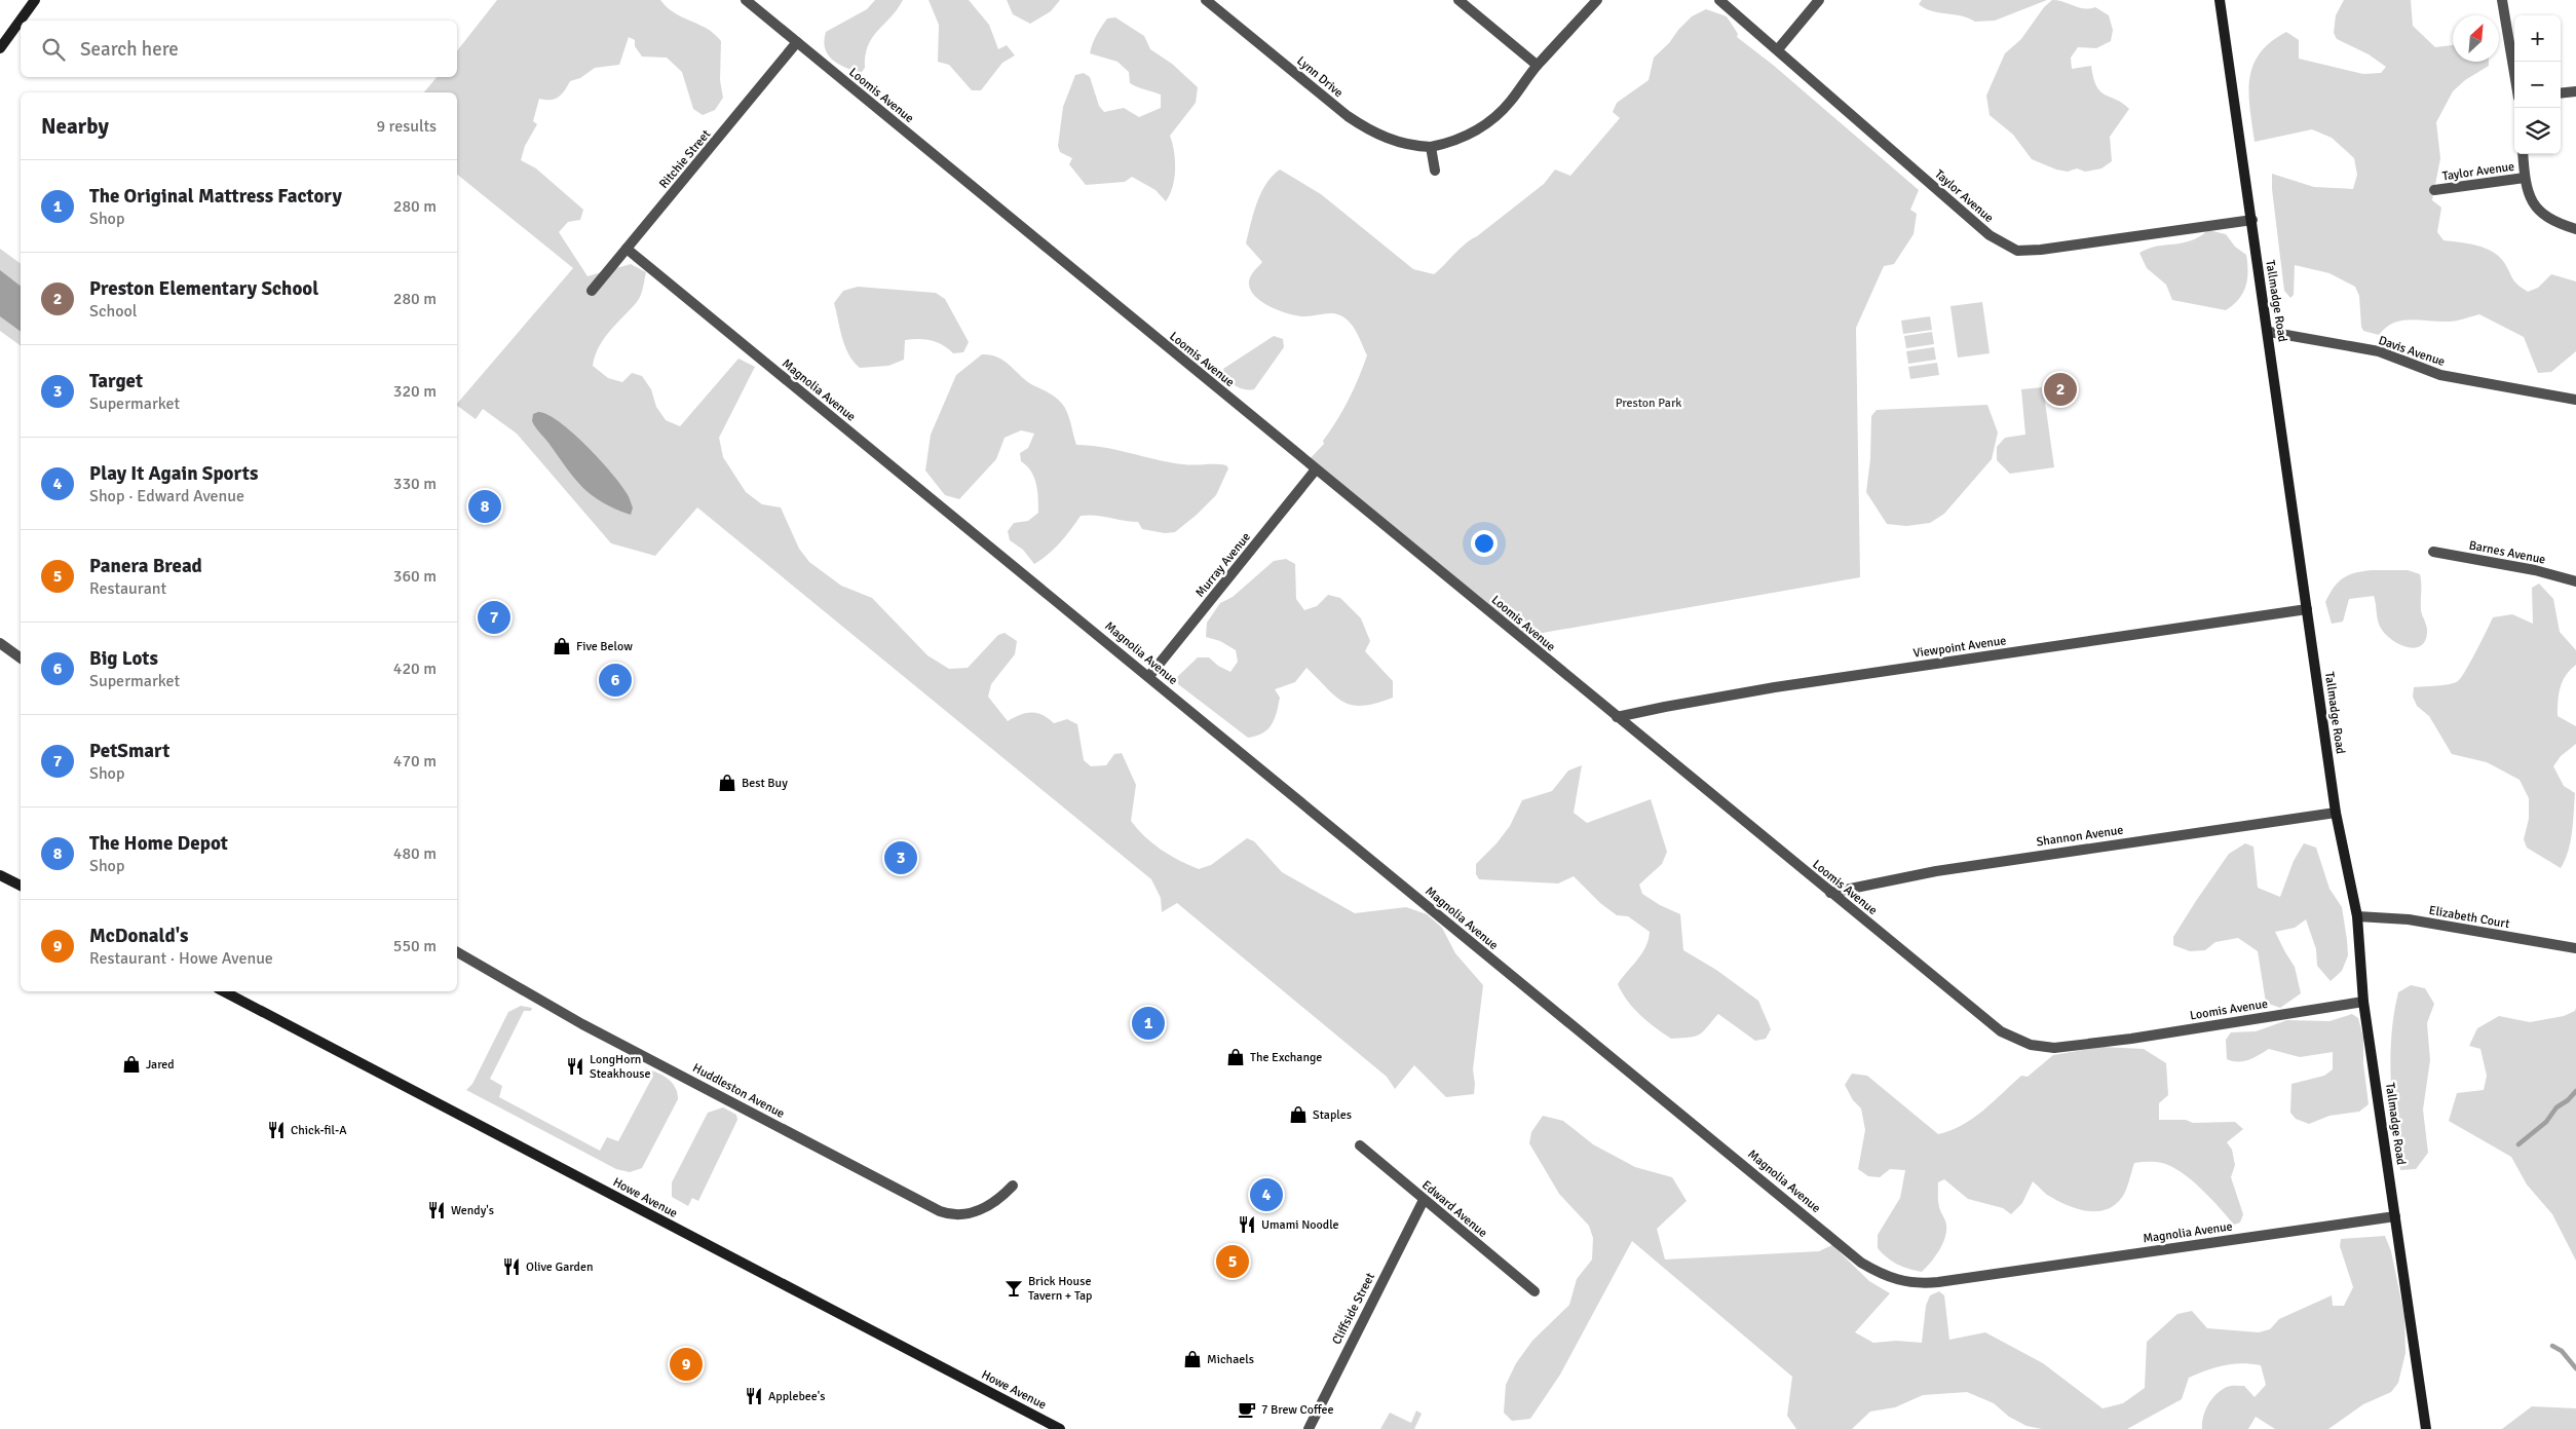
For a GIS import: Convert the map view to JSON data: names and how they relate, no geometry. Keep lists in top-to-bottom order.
{
  "streets": {
    "street": [
      "Lynn Drive",
      "Loomis Avenue",
      "Ritchie Street",
      "Taylor Avenue",
      "Tallmadge Road",
      "Davis Avenue",
      "Magnolia Avenue",
      "Barnes Avenue",
      "Murray Avenue",
      "Viewpoint Avenue",
      "Shannon Avenue",
      "Elizabeth Court",
      "Huddleston Avenue",
      "Howe Avenue",
      "Edward Avenue",
      "Cliffside Street"
    ]
  },
  "crossings": [
    ["Loomis Avenue", "Ritchie Street"],
    ["Loomis Avenue", "Tallmadge Road"],
    ["Loomis Avenue", "Murray Avenue"],
    ["Loomis Avenue", "Viewpoint Avenue"],
    ["Loomis Avenue", "Shannon Avenue"],
    ["Ritchie Street", "Magnolia Avenue"],
    ["Taylor Avenue", "Tallmadge Road"],
    ["Tallmadge Road", "Davis Avenue"],
    ["Tallmadge Road", "Magnolia Avenue"],
    ["Tallmadge Road", "Viewpoint Avenue"],
    ["Tallmadge Road", "Shannon Avenue"],
    ["Tallmadge Road", "Elizabeth Court"],
    ["Magnolia Avenue", "Murray Avenue"],
    ["Edward Avenue", "Cliffside Street"]
  ],
  "parks": ["Preston Park"],
  "places": {
    "shop": [
      "Five Below",
      "Best Buy",
      "The Exchange",
      "Jared",
      "Staples",
      "Michaels"
    ],
    "restaurant": [
      "LongHorn Steakhouse",
      "Chick-fil-A",
      "Wendy's",
      "Umami Noodle",
      "Olive Garden",
      "Applebee's"
    ],
    "bar": ["Brick House Tavern + Tap"],
    "cafe": ["7 Brew Coffee"]
  },
  "north": "top right",
  "page": {
    "map_buttons": ["+", "−"],
    "search": "Search here",
    "heading": ["Nearby", "9 results"],
    "list": [
      {
        "mark": "1",
        "name": "The Original Mattress Factory",
        "note": "Shop",
        "value": "280 m"
      },
      {
        "mark": "2",
        "name": "Preston Elementary School",
        "note": "School",
        "value": "280 m"
      },
      {
        "mark": "3",
        "name": "Target",
        "note": "Supermarket",
        "value": "320 m"
      },
      {
        "mark": "4",
        "name": "Play It Again Sports",
        "note": "Shop · Edward Avenue",
        "value": "330 m"
      },
      {
        "mark": "5",
        "name": "Panera Bread",
        "note": "Restaurant",
        "value": "360 m"
      },
      {
        "mark": "6",
        "name": "Big Lots",
        "note": "Supermarket",
        "value": "420 m"
      },
      {
        "mark": "7",
        "name": "PetSmart",
        "note": "Shop",
        "value": "470 m"
      },
      {
        "mark": "8",
        "name": "The Home Depot",
        "note": "Shop",
        "value": "480 m"
      },
      {
        "mark": "9",
        "name": "McDonald's",
        "note": "Restaurant · Howe Avenue",
        "value": "550 m"
      }
    ],
    "pins": [
      "2",
      "8",
      "7",
      "6",
      "3",
      "1",
      "4",
      "5",
      "9"
    ]
  }
}
